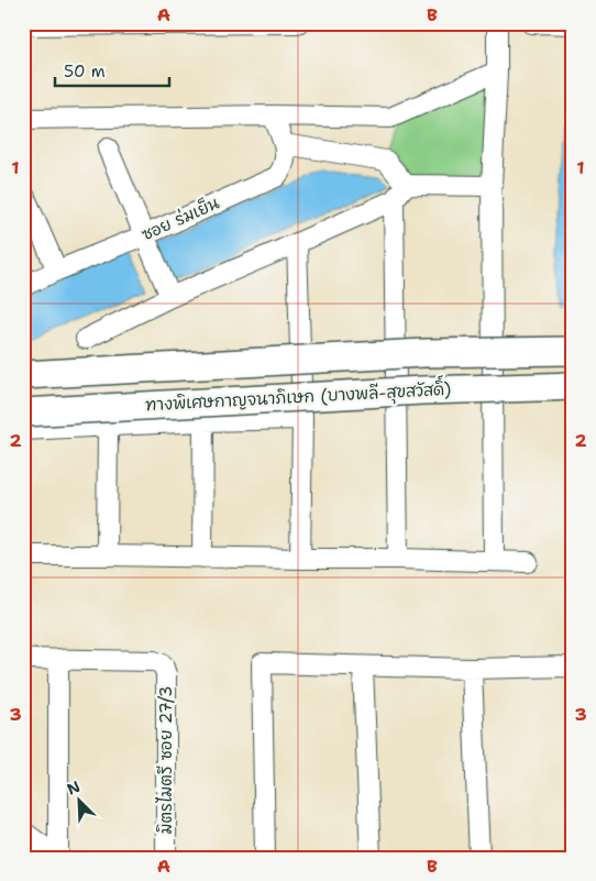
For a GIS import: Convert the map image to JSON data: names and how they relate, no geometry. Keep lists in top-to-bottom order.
{
  "streets": {
    "highway": ["ทางพิเศษกาญจนาภิเษก (บางพลี-สุขสวัสดิ์)"],
    "street": ["ซอย ร่มเย็น", "มิตรไมตรี ซอย 27/3"]
  },
  "scale_bar": "50 m",
  "north": "top left",
  "grid": {
    "columns": ["A", "B"],
    "rows": ["1", "2", "3"]
  }
}
